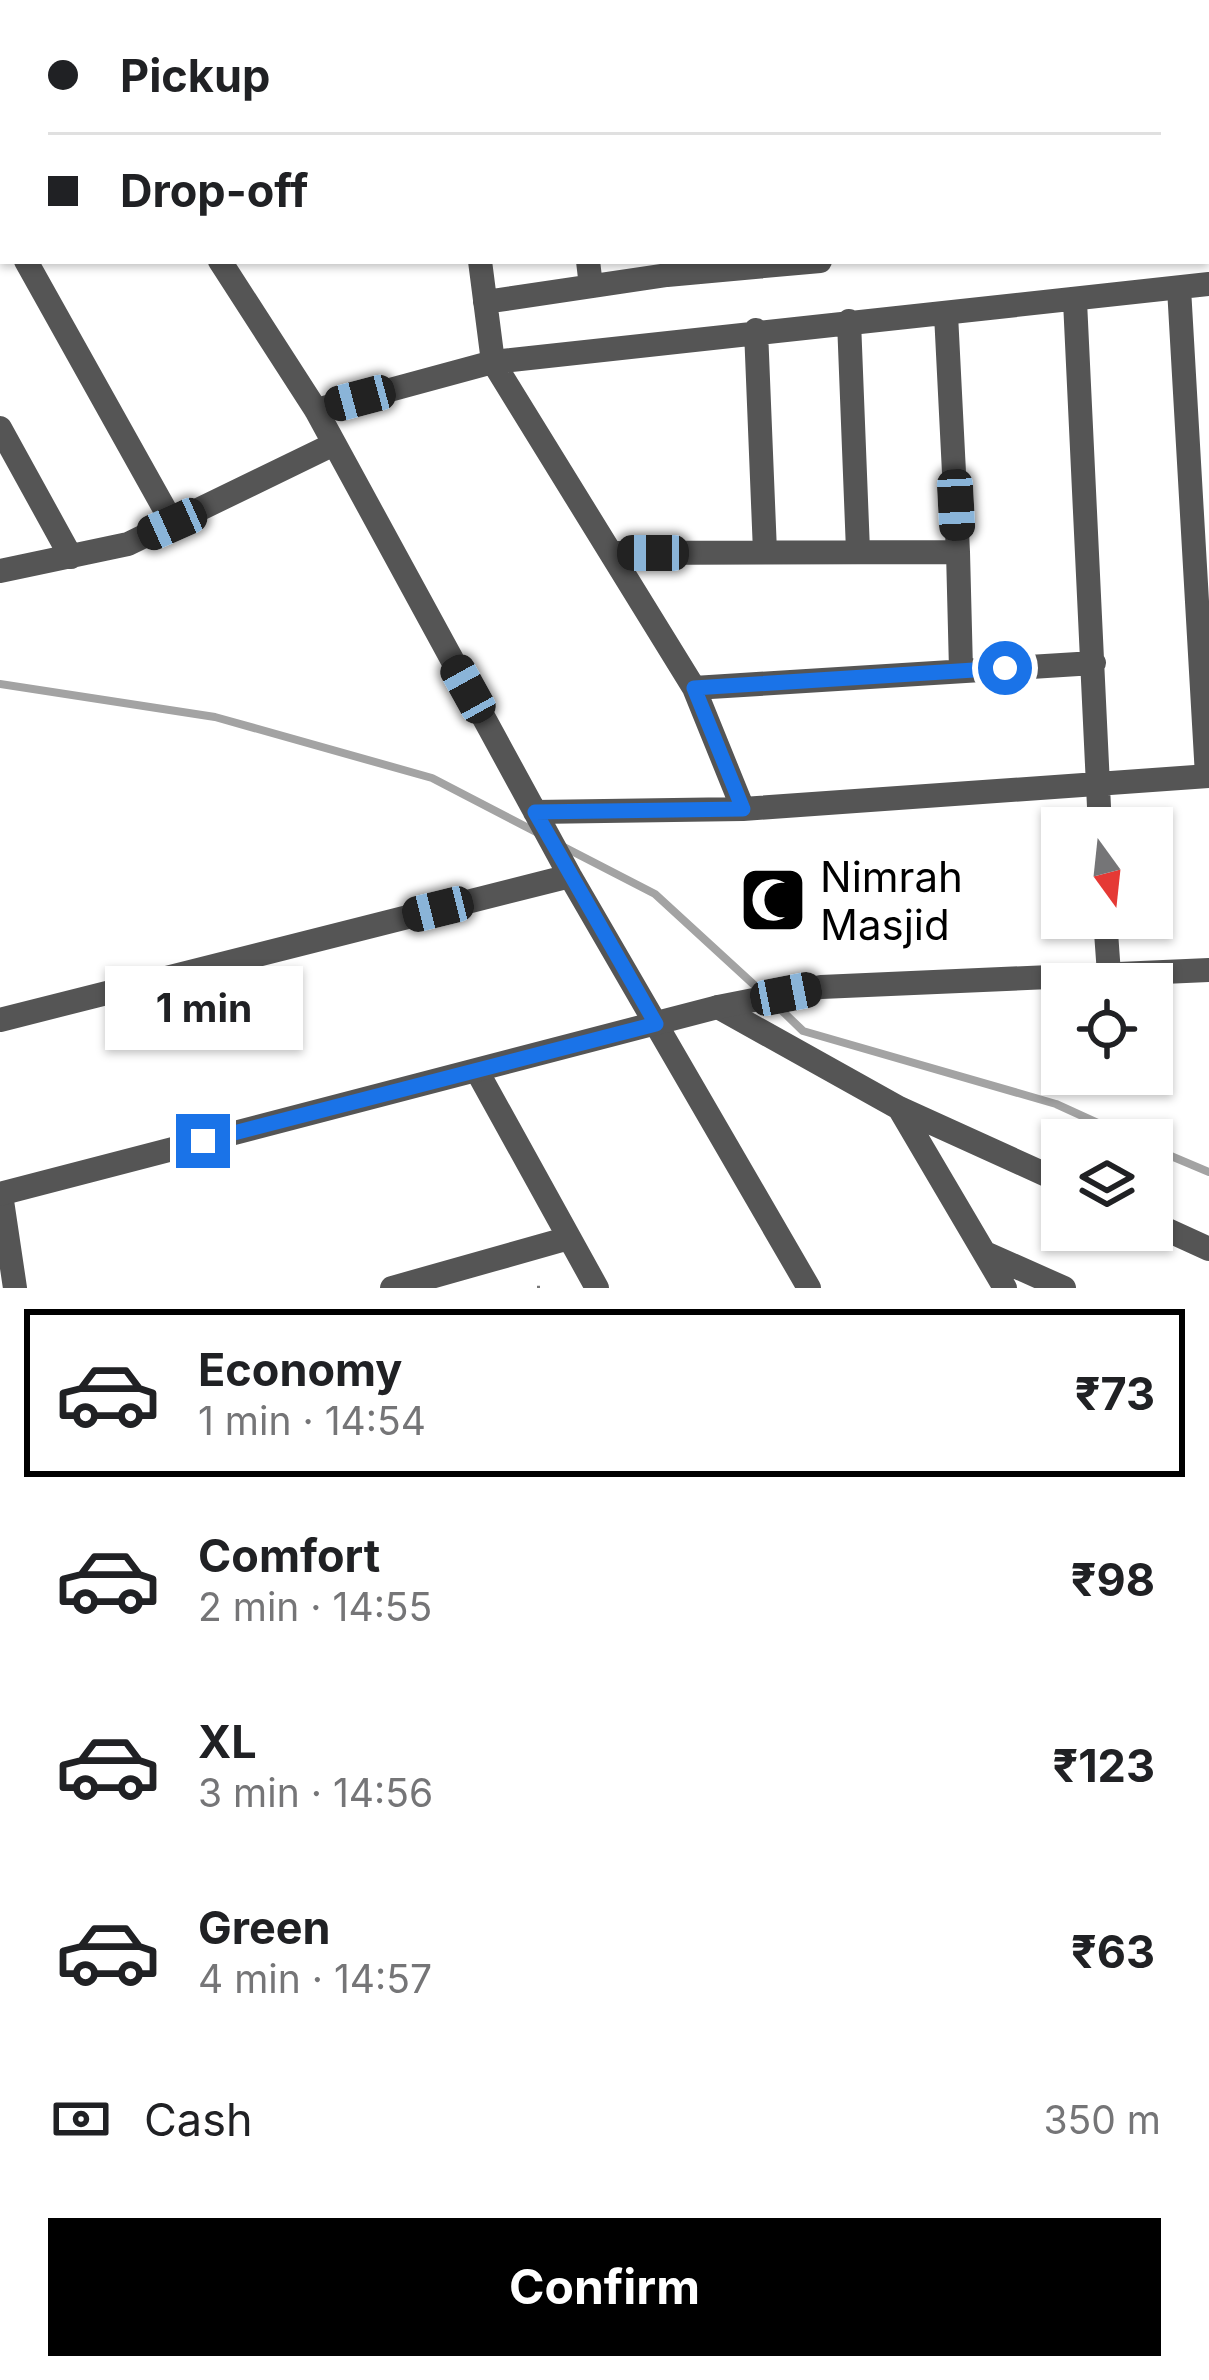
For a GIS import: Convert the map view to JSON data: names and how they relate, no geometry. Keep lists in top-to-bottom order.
{
  "places": {
    "mosque": ["Nimrah Masjid"]
  },
  "north": "bottom",
  "page": {
    "banner": ["Pickup", "Drop-off"],
    "bubble": "1 min",
    "list": [
      {
        "name": "Economy",
        "note": "1 min · 14:54",
        "value": "₹73"
      },
      {
        "name": "Comfort",
        "note": "2 min · 14:55",
        "value": "₹98"
      },
      {
        "name": "XL",
        "note": "3 min · 14:56",
        "value": "₹123"
      },
      {
        "name": "Green",
        "note": "4 min · 14:57",
        "value": "₹63"
      }
    ],
    "pay": ["Cash", "350 m"],
    "buttons": "Confirm"
  }
}
